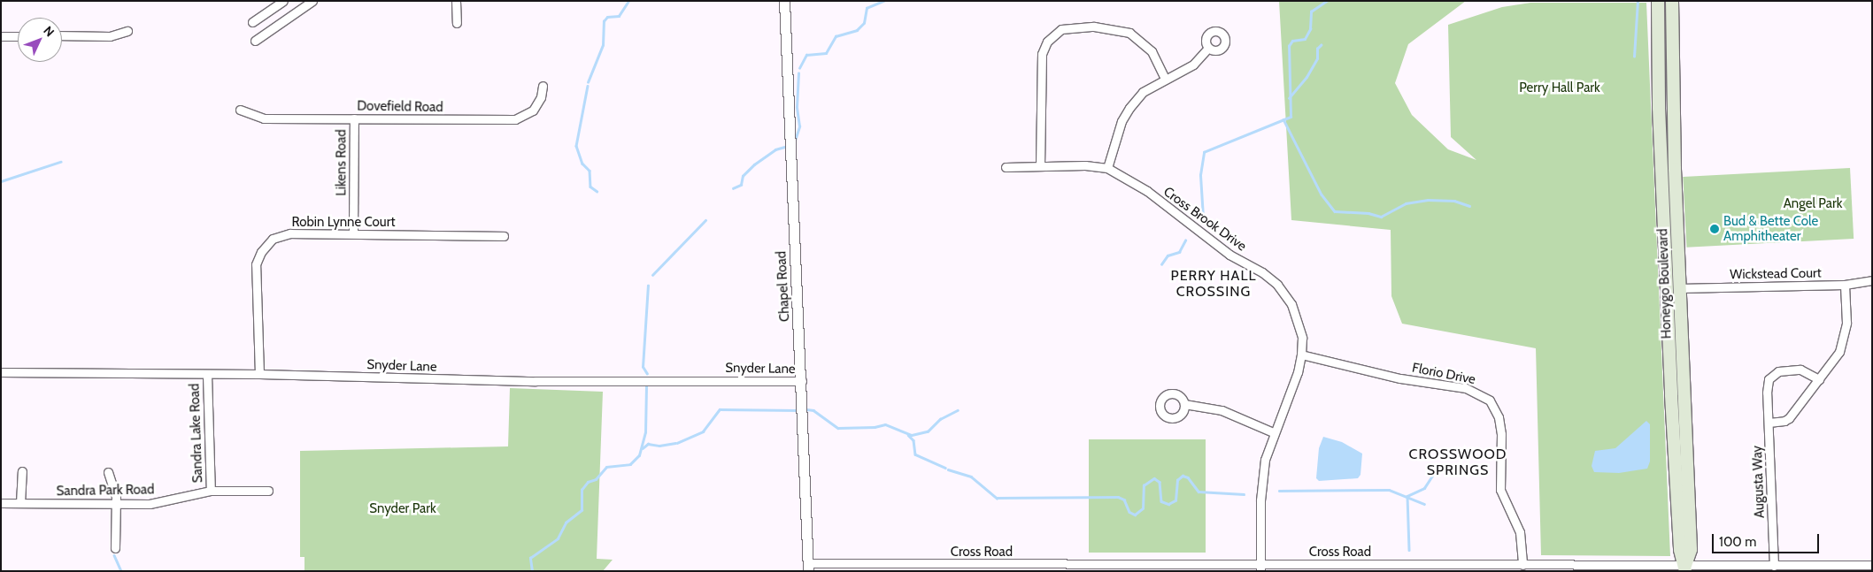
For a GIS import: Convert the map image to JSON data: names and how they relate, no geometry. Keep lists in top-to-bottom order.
{
  "streets": {
    "main road": ["Honeygo Boulevard"],
    "street": [
      "Dovefield Road",
      "Likens Road",
      "Cross Brook Drive",
      "Robin Lynne Court",
      "Wickstead Court",
      "Chapel Road",
      "Snyder Lane",
      "Florio Drive",
      "Sandra Lake Road",
      "Augusta Way",
      "Sandra Park Road",
      "Cross Road"
    ]
  },
  "crossings": [
    ["Dovefield Road", "Likens Road"],
    ["Likens Road", "Robin Lynne Court"],
    ["Cross Brook Drive", "Florio Drive"],
    ["Cross Brook Drive", "Cross Road"],
    ["Robin Lynne Court", "Snyder Lane"],
    ["Wickstead Court", "Honeygo Boulevard"],
    ["Honeygo Boulevard", "Cross Road"],
    ["Chapel Road", "Snyder Lane"],
    ["Chapel Road", "Cross Road"],
    ["Snyder Lane", "Sandra Lake Road"],
    ["Florio Drive", "Cross Road"],
    ["Sandra Lake Road", "Sandra Park Road"],
    ["Augusta Way", "Cross Road"]
  ],
  "districts": ["PERRY HALL CROSSING", "CROSSWOOD SPRINGS"],
  "parks": ["Perry Hall Park", "Angel Park", "Snyder Park"],
  "places": ["Bud & Bette Cole Amphitheater"],
  "scale_bar": "100 m",
  "north": "top right"
}
